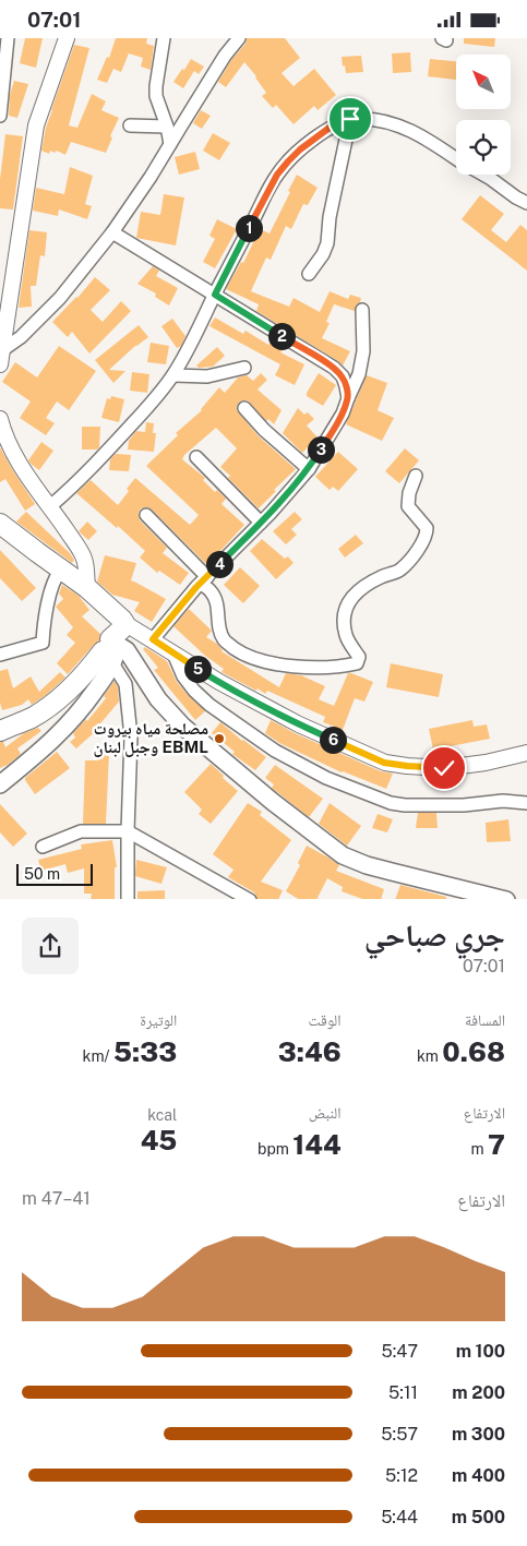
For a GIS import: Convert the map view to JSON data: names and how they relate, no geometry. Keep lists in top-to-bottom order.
{
  "places": ["مصلحة مياه بيروت وجبل لبنان EBML"],
  "scale_bar": "50 m",
  "north": "top left",
  "page": {
    "status": "07:01",
    "pins": [
      "1",
      "2",
      "3",
      "4",
      "5",
      "6"
    ],
    "scale": "50 m",
    "heading": ["جري صباحي", "07:01"],
    "stats": [
      ["المسافة", "0.68 km"],
      ["الوقت", "3:46"],
      ["الوتيرة", "5:33 /km"],
      ["الارتفاع", "7 m"],
      ["النبض", "144 bpm"],
      ["kcal", "45"]
    ],
    "chart": ["الارتفاع", "41–47 m"],
    "list": [
      {
        "name": "100 m",
        "note": "5:47"
      },
      {
        "name": "200 m",
        "note": "5:11"
      },
      {
        "name": "300 m",
        "note": "5:57"
      },
      {
        "name": "400 m",
        "note": "5:12"
      },
      {
        "name": "500 m",
        "note": "5:44"
      }
    ]
  }
}
